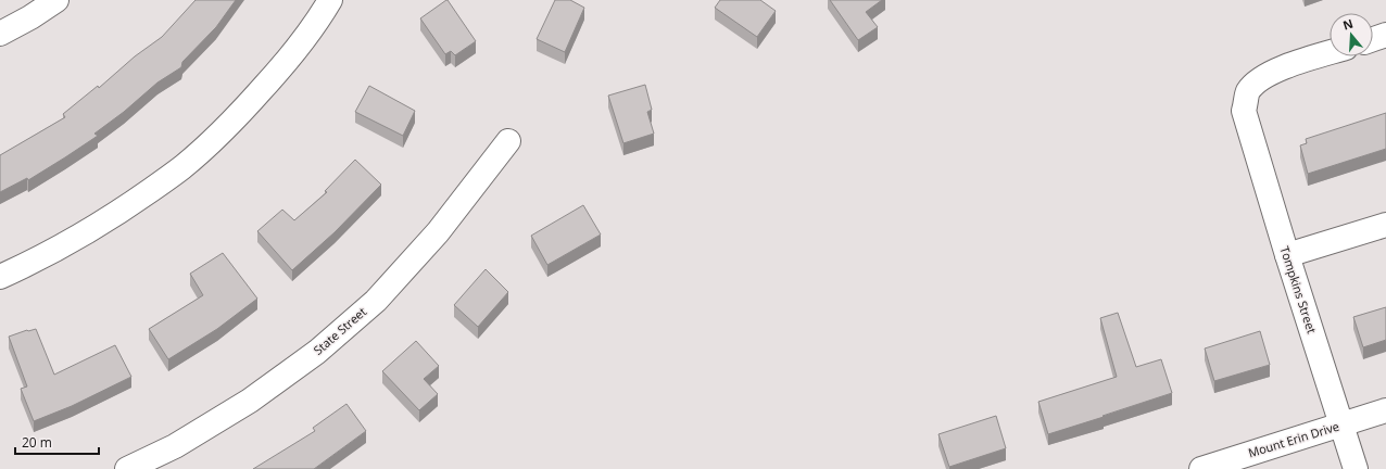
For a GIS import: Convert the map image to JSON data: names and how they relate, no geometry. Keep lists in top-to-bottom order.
{
  "streets": {
    "street": ["Tompkins Street", "State Street", "Mount Erin Drive"]
  },
  "crossings": [
    ["Tompkins Street", "Mount Erin Drive"]
  ],
  "scale_bar": "20 m",
  "north": "top"
}
